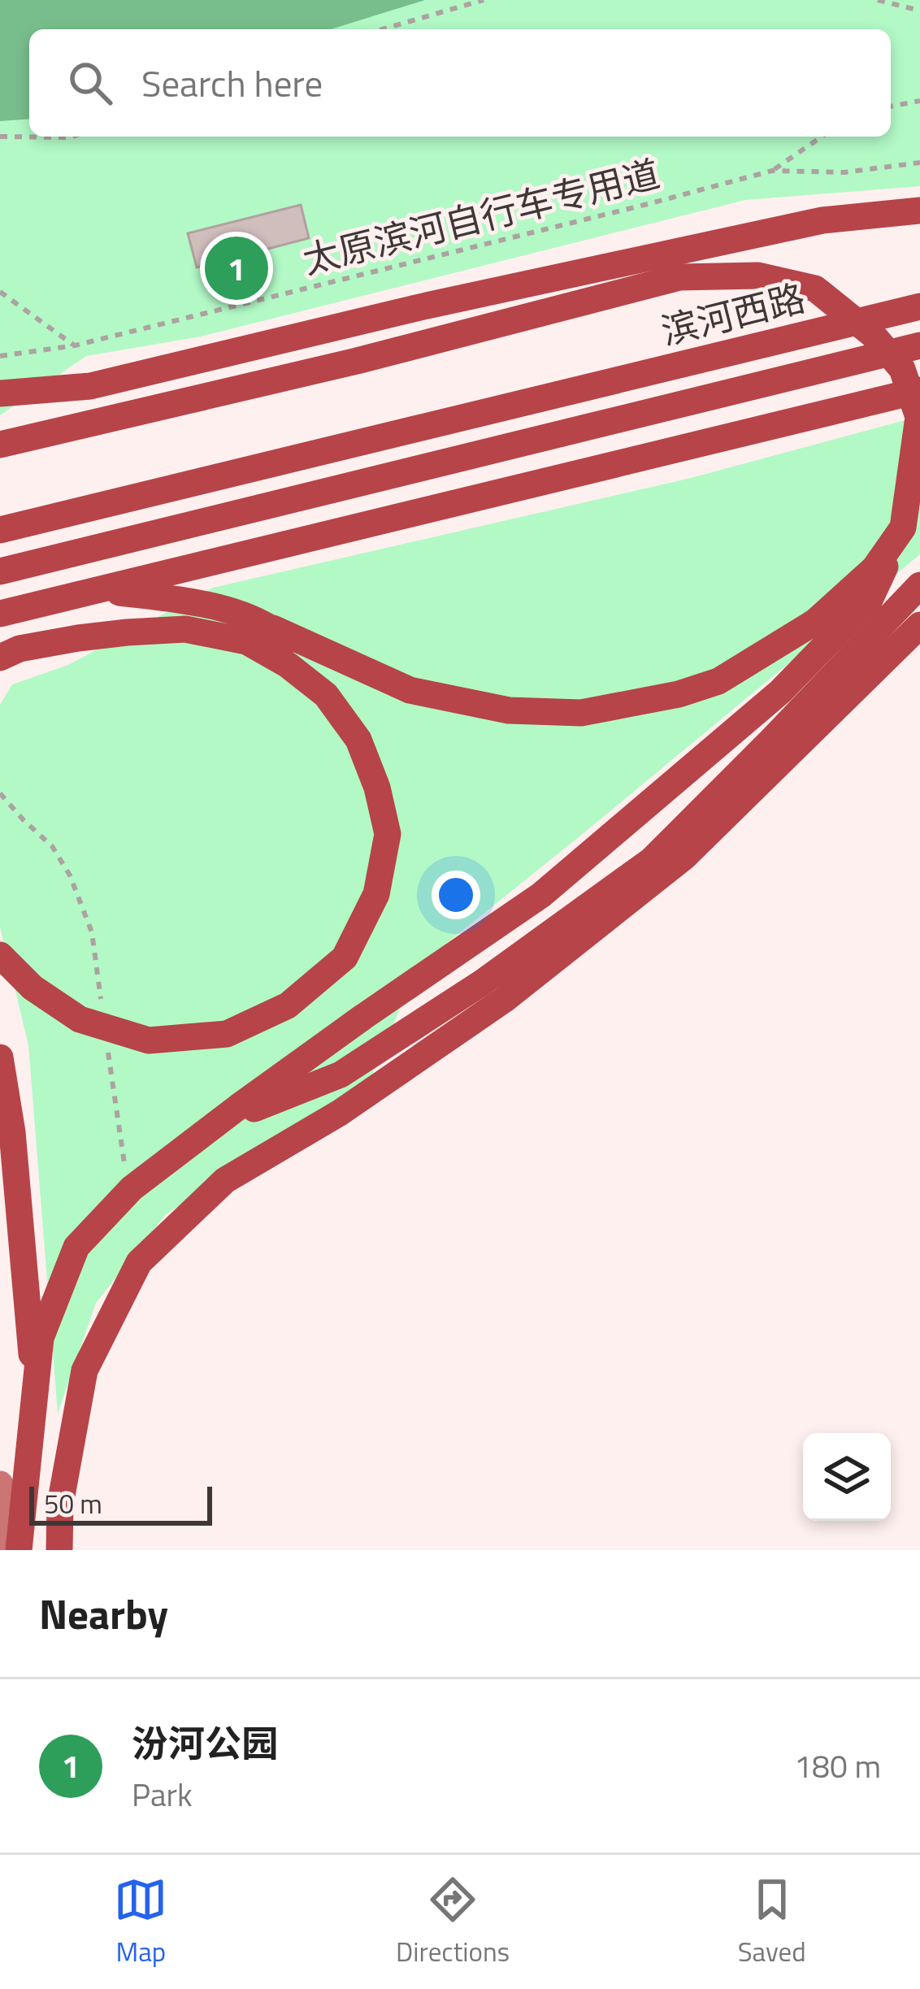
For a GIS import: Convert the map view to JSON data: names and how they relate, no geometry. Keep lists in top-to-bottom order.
{
  "streets": {
    "highway": ["滨河西路"],
    "path": ["太原滨河自行车专用道"]
  },
  "scale_bar": "50 m",
  "page": {
    "search": "Search here",
    "pins": "1",
    "scale": "50 m",
    "heading": "Nearby",
    "list": [
      {
        "mark": "1",
        "name": "汾河公园",
        "note": "Park",
        "value": "180 m"
      }
    ],
    "nav": ["Map", "Directions", "Saved"]
  }
}
